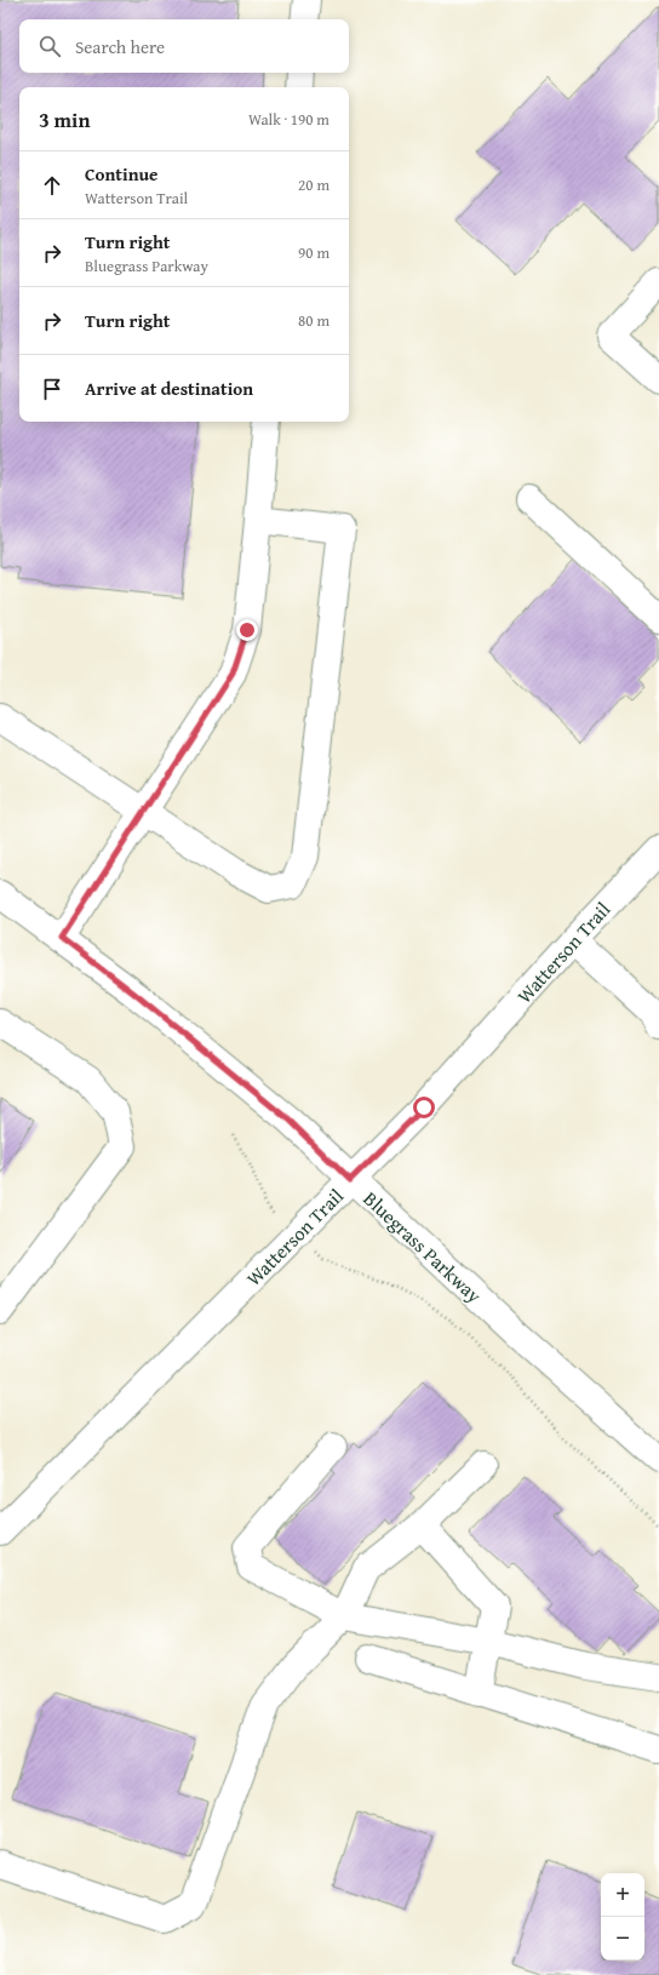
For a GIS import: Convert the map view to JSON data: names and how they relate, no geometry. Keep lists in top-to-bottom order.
{
  "streets": {
    "main road": ["Watterson Trail", "Bluegrass Parkway"]
  },
  "crossings": [
    ["Watterson Trail", "Bluegrass Parkway"]
  ],
  "page": {
    "search": "Search here",
    "heading": ["3 min", "Walk · 190 m"],
    "list": [
      ["Continue", "Watterson Trail", "20 m"],
      ["Turn right", "Bluegrass Parkway", "90 m"],
      ["Turn right", "80 m"],
      "Arrive at destination"
    ],
    "map_buttons": ["+", "−"]
  }
}
